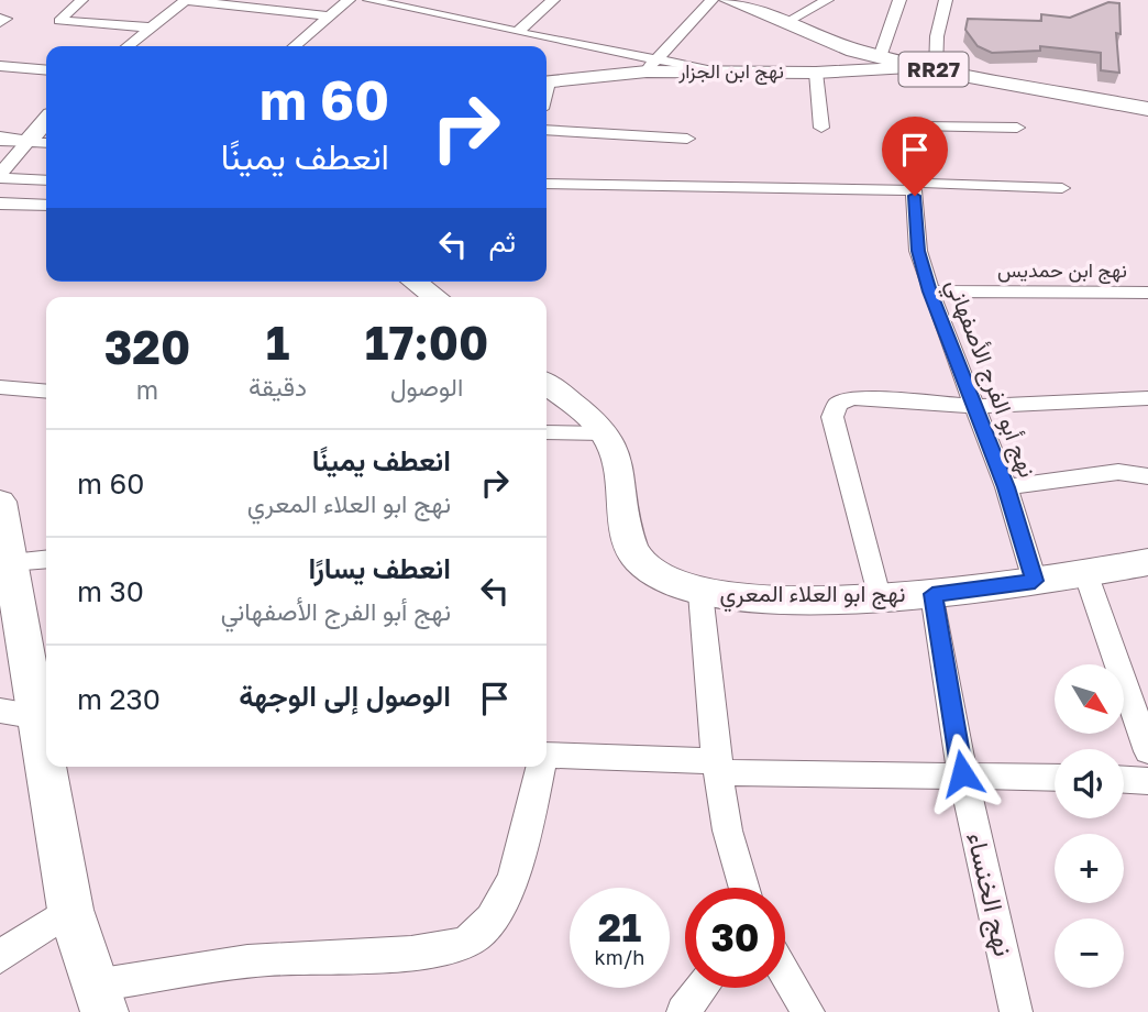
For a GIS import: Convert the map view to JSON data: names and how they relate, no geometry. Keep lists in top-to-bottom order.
{
  "streets": {
    "main road": ["RR27"],
    "street": [
      "نهج ابن الجزار",
      "نهج ابن حمديس",
      "نهج أبو الفرج الأصفهاني",
      "نهج ابو العلاء المعري",
      "نهج الخنساء"
    ]
  },
  "crossings": [
    ["RR27", "نهج ابن الجزار"],
    ["نهج ابن حمديس", "نهج أبو الفرج الأصفهاني"],
    ["نهج أبو الفرج الأصفهاني", "نهج ابو العلاء المعري"],
    ["نهج ابو العلاء المعري", "نهج الخنساء"]
  ],
  "north": "bottom right",
  "page": {
    "turn": ["60 m", "انعطف يمينًا"],
    "then": "ثم",
    "eta": [
      "17:00",
      "الوصول",
      "1",
      "دقيقة",
      "320",
      "m"
    ],
    "list": [
      {
        "name": "انعطف يمينًا",
        "note": "نهج ابو العلاء المعري",
        "value": "60 m"
      },
      {
        "name": "انعطف يسارًا",
        "note": "نهج أبو الفرج الأصفهاني",
        "value": "30 m"
      },
      {
        "name": "الوصول إلى الوجهة",
        "value": "230 m"
      }
    ],
    "map_buttons": ["+", "−"],
    "speed": "21 km/h",
    "limit": "30"
  }
}
